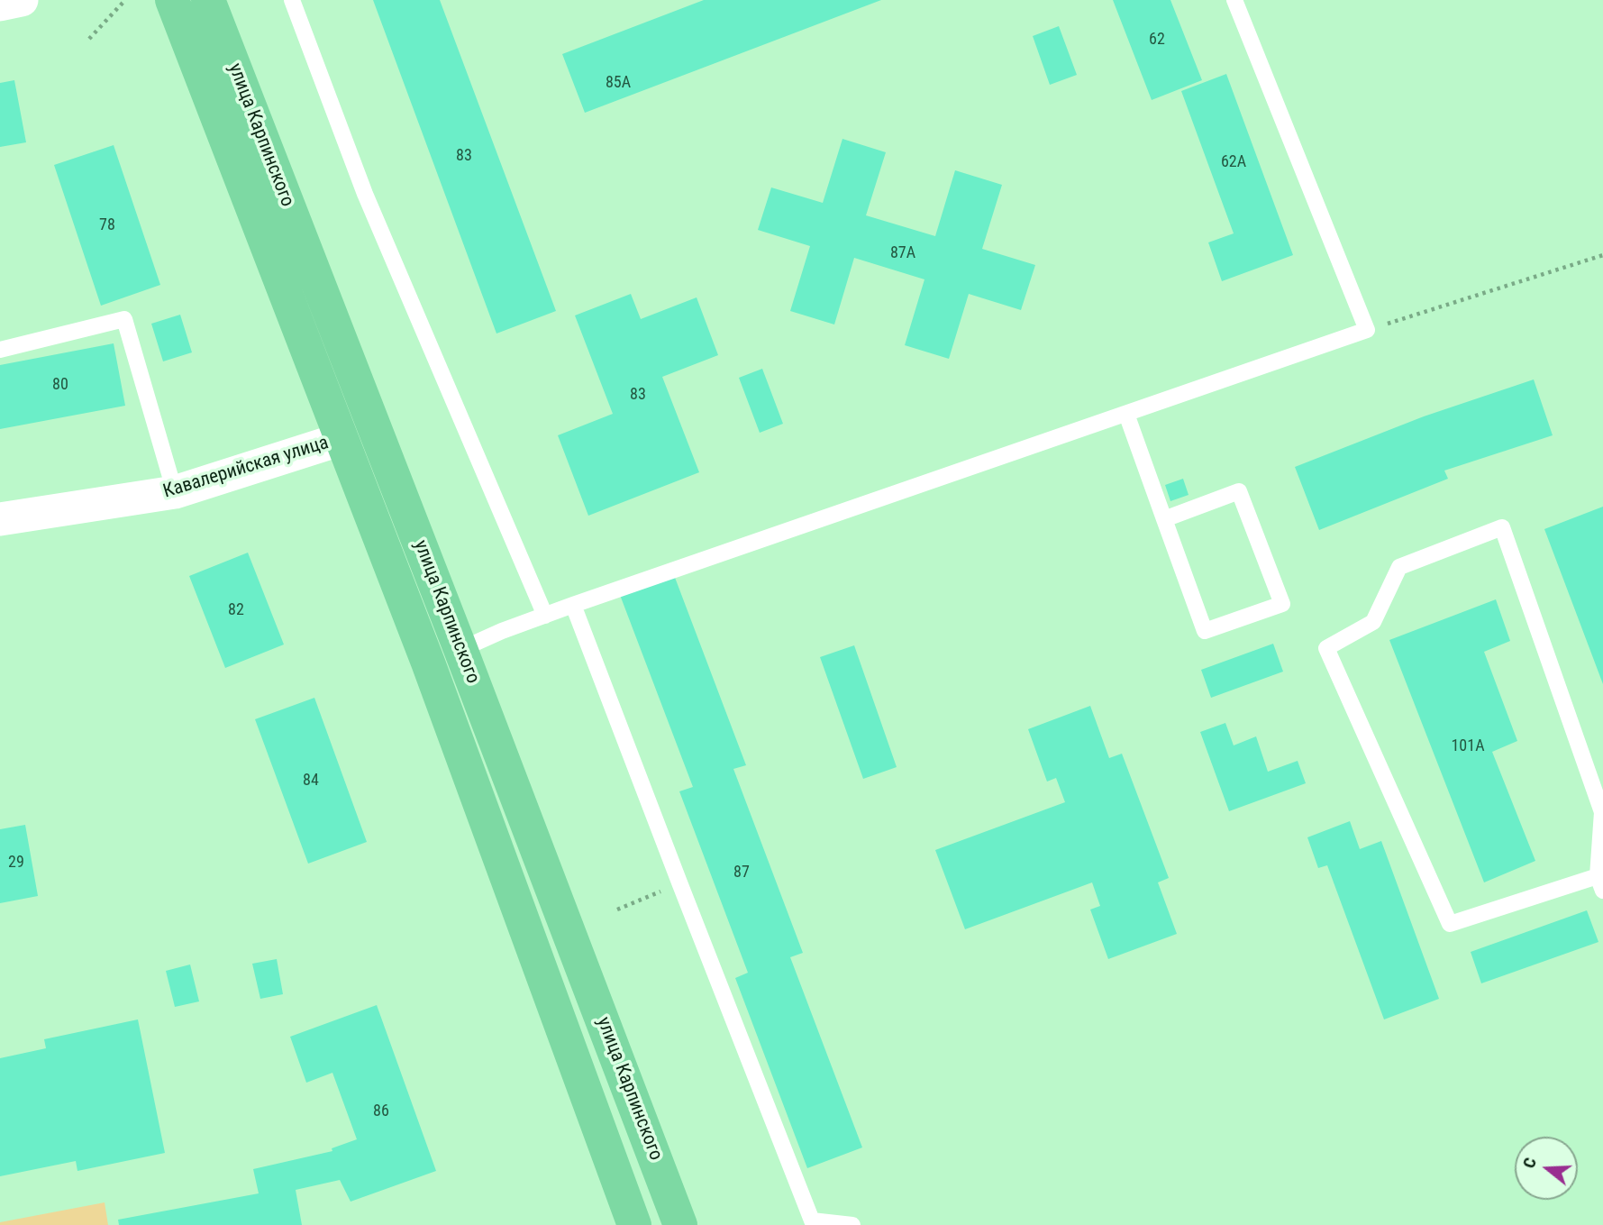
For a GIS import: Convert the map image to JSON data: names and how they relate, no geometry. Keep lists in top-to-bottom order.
{
  "streets": {
    "main road": ["улица Карпинского"],
    "street": ["Кавалерийская улица"]
  },
  "crossings": [
    ["улица Карпинского", "Кавалерийская улица"]
  ],
  "house_numbers": [
    "62",
    "85А",
    "83",
    "62А",
    "78",
    "87А",
    "80",
    "83",
    "82",
    "101А",
    "84",
    "29",
    "87",
    "86"
  ],
  "north": "left"
}
